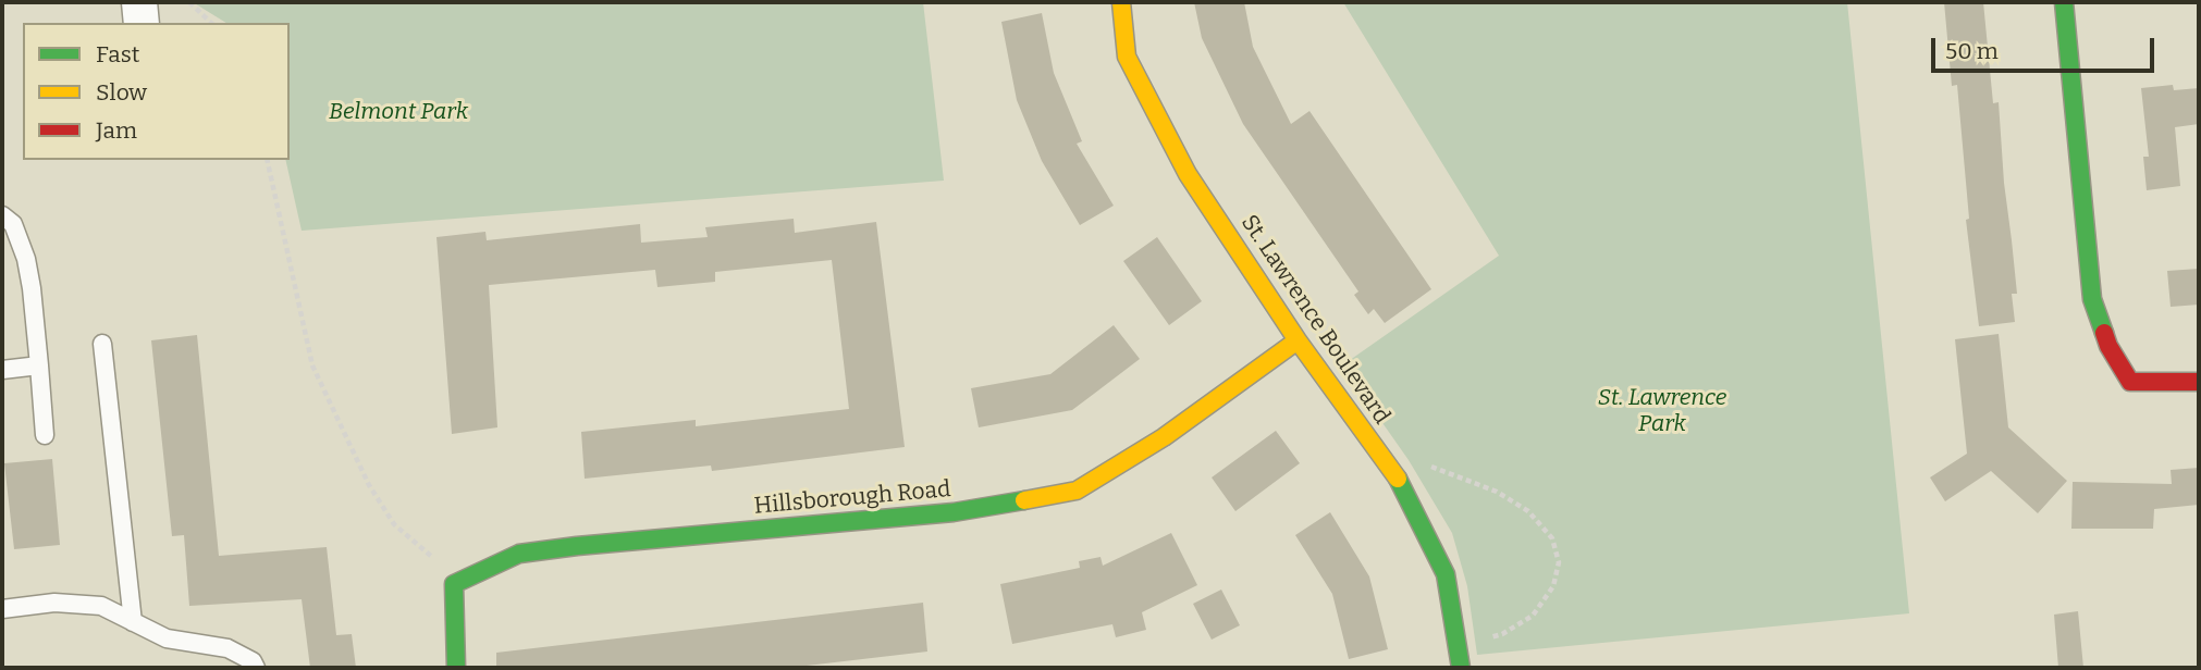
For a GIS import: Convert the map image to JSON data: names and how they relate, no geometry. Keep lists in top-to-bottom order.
{
  "streets": {
    "street": ["St. Lawrence Boulevard", "Hillsborough Road"]
  },
  "crossings": [
    ["St. Lawrence Boulevard", "Hillsborough Road"]
  ],
  "parks": ["Belmont Park", "St. Lawrence Park"],
  "legend": ["Fast", "Slow", "Jam"],
  "scale_bar": "50 m"
}
